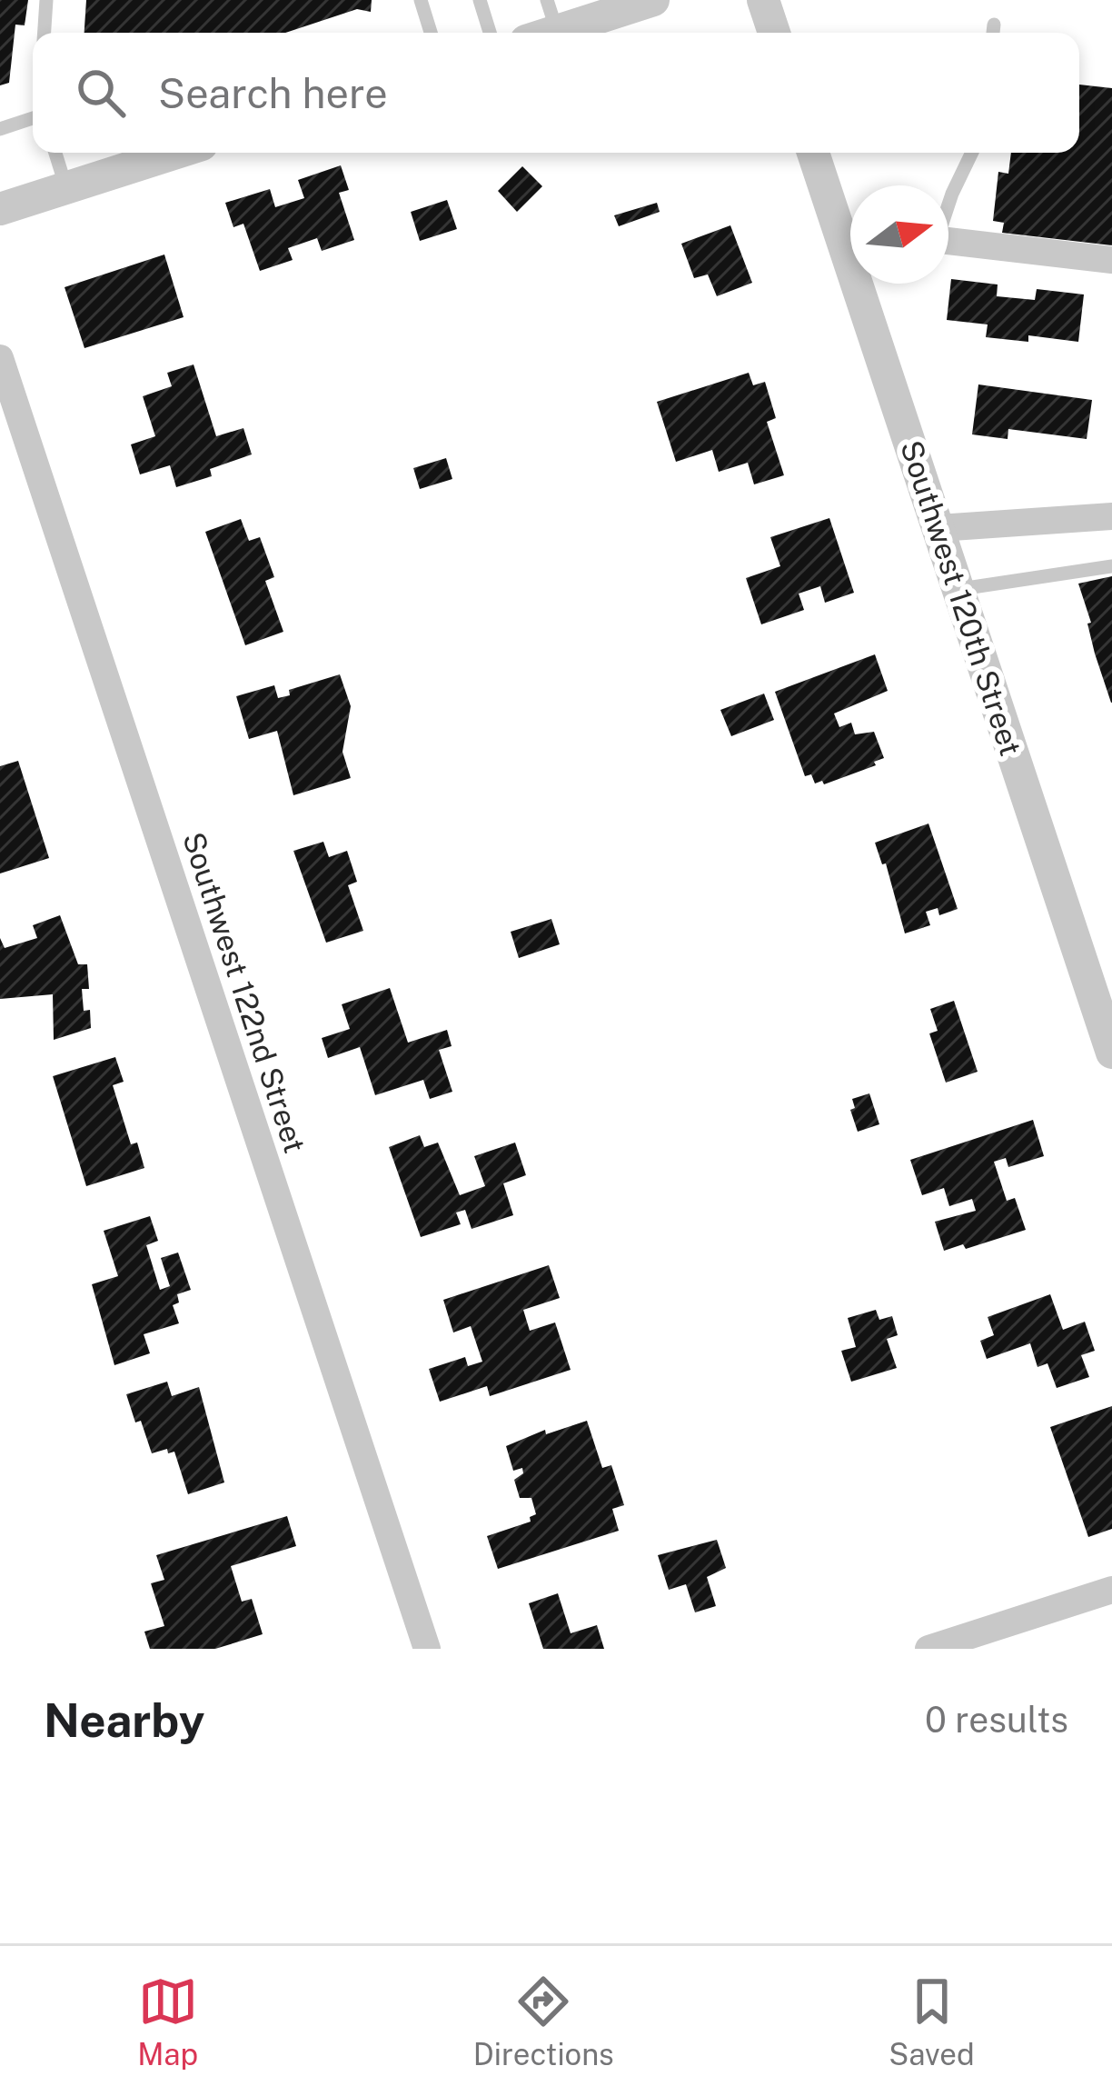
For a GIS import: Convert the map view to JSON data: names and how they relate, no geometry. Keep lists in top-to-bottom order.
{
  "streets": {
    "street": ["Southwest 120th Street", "Southwest 122nd Street"]
  },
  "north": "right",
  "page": {
    "search": "Search here",
    "heading": ["Nearby", "0 results"],
    "nav": ["Map", "Directions", "Saved"]
  }
}
